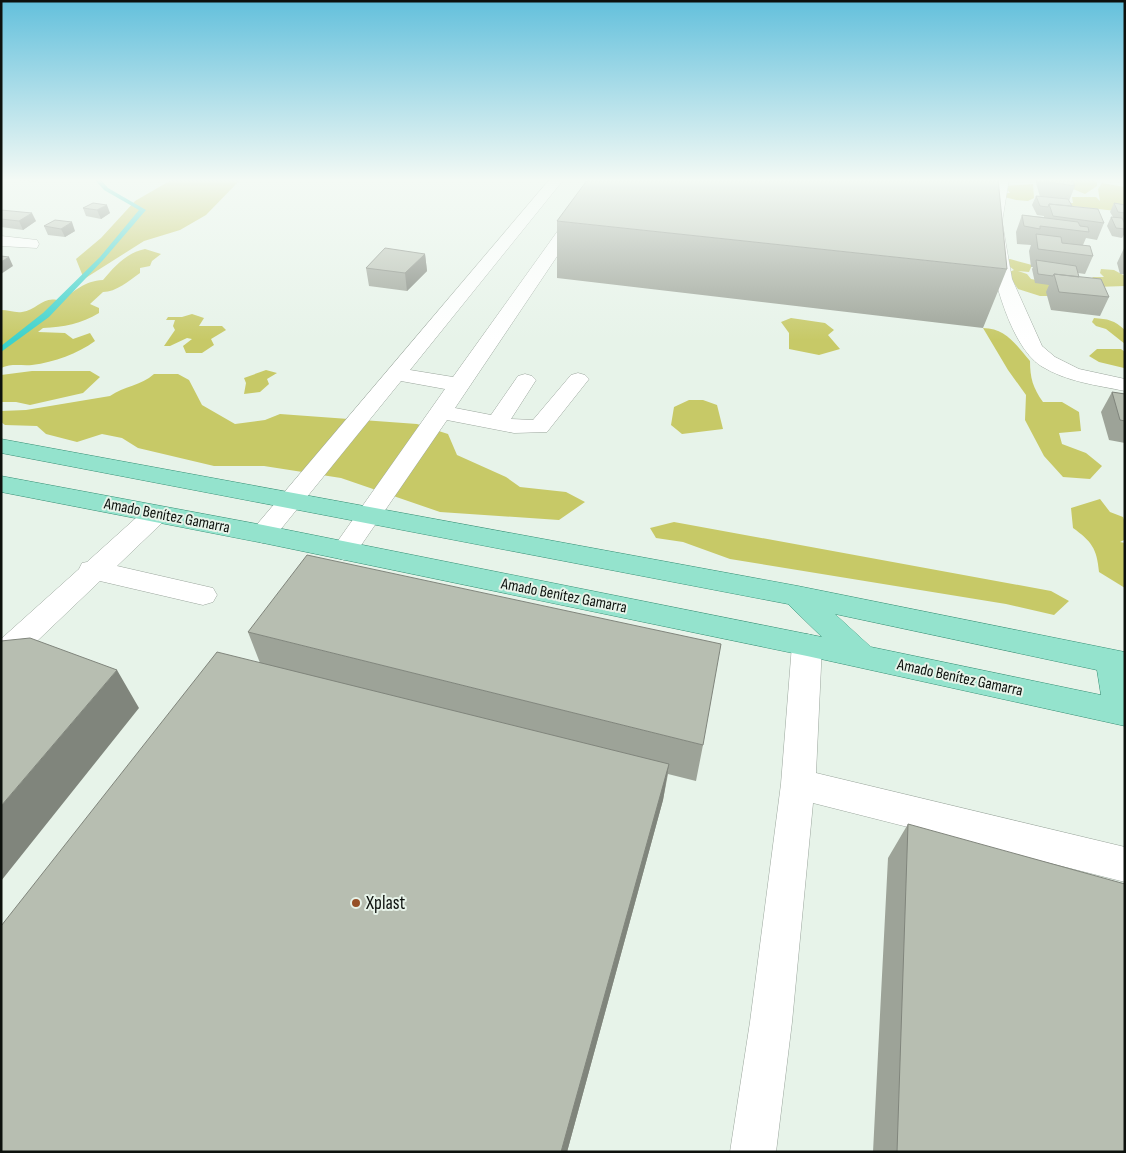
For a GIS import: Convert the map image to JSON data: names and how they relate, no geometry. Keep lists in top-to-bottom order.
{
  "streets": {
    "main road": ["Amado Benítez Gamarra"]
  },
  "places": ["Xplast"]
}
